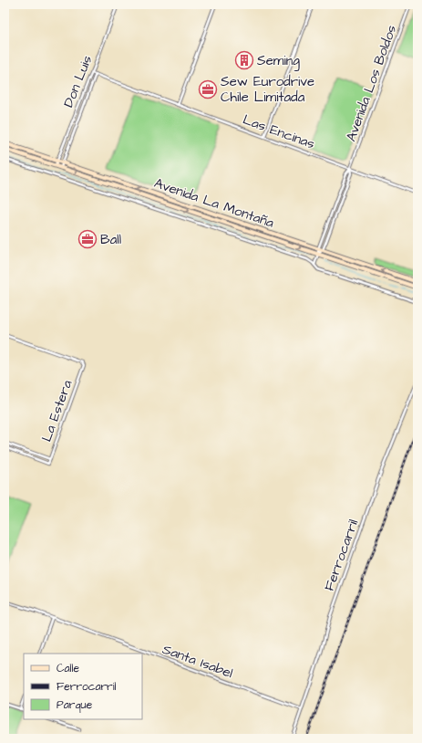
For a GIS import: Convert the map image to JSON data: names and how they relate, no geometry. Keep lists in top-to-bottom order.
{
  "streets": {
    "main road": ["Avenida La Montaña"],
    "street": [
      "Don Luis",
      "Avenida Los Boldos",
      "Las Encinas",
      "La Estera",
      "Ferrocarril",
      "Santa Isabel"
    ]
  },
  "crossings": [
    ["Don Luis", "Las Encinas"],
    ["Don Luis", "Avenida La Montaña"],
    ["Avenida Los Boldos", "Las Encinas"],
    ["Avenida Los Boldos", "Avenida La Montaña"],
    ["Ferrocarril", "Santa Isabel"]
  ],
  "places": {
    "building": ["Seming"],
    "office": ["Sew Eurodrive Chile Limitada", "Ball"]
  },
  "legend": ["Calle", "Ferrocarril", "Parque"]
}
